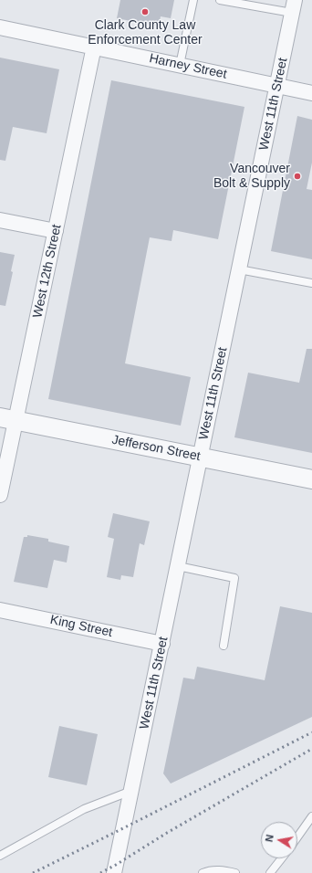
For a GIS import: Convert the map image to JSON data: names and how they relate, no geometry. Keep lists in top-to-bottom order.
{
  "streets": {
    "street": [
      "Harney Street",
      "West 11th Street",
      "West 12th Street",
      "Jefferson Street",
      "King Street"
    ]
  },
  "crossings": [
    ["Harney Street", "West 11th Street"],
    ["Harney Street", "West 12th Street"],
    ["West 11th Street", "Jefferson Street"],
    ["West 11th Street", "King Street"],
    ["West 12th Street", "Jefferson Street"]
  ],
  "places": ["Clark County Law Enforcement Center", "Vancouver Bolt & Supply"],
  "north": "left"
}
